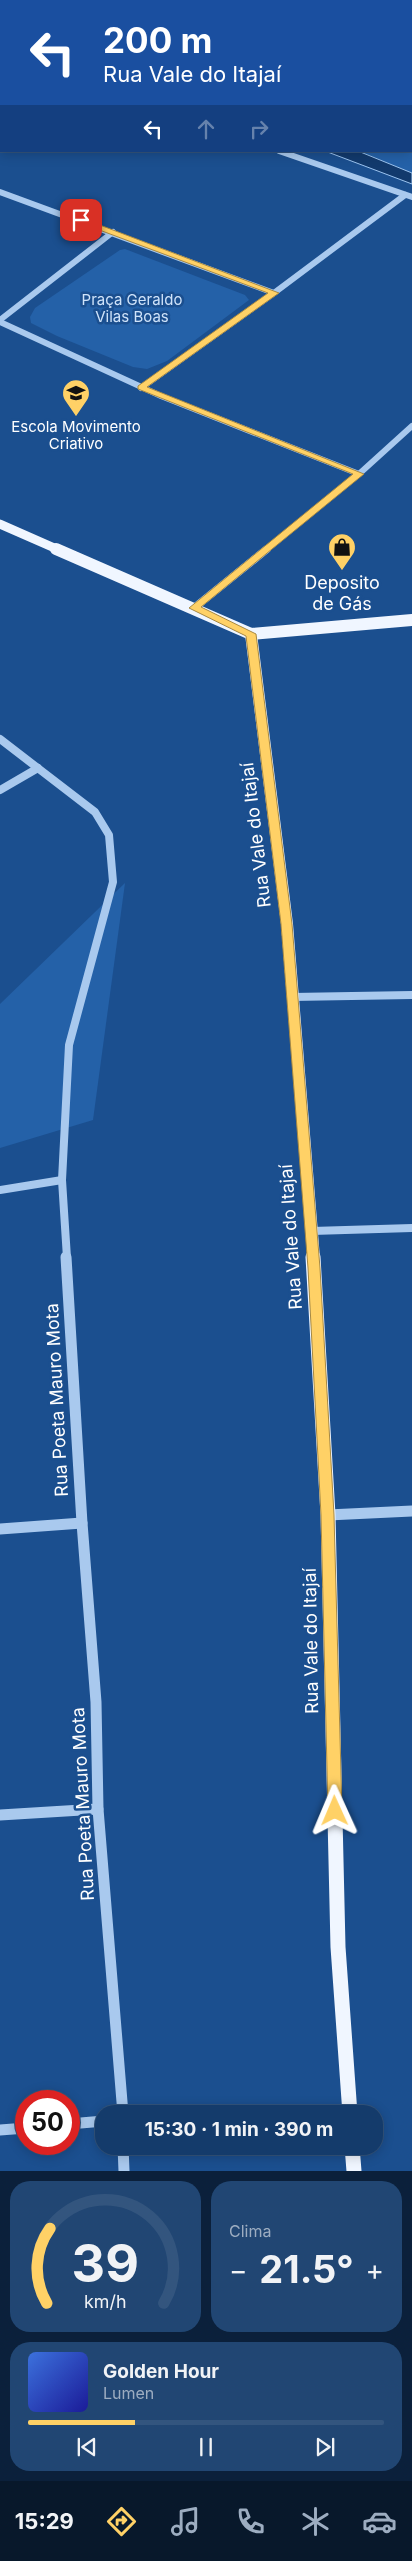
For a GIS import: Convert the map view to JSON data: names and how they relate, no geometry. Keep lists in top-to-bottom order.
{
  "streets": {
    "main road": ["Rua Vale do Itajaí"],
    "street": ["Rua Poeta Mauro Mota"]
  },
  "parks": ["Praça Geraldo Vilas Boas"],
  "places": {
    "school or university": ["Escola Movimento Criativo"],
    "shop": ["Deposito de Gás"]
  },
  "page": {
    "turn": ["200 m", "Rua Vale do Itajaí"],
    "limit": "50",
    "trip": "15:30 · 1 min · 390 m",
    "tile": "Clima",
    "heat": ["−", "21.5°", "+"],
    "song": ["Golden Hour", "Lumen"],
    "tabs": "15:29",
    "gauge": ["39", "km/h"]
  }
}
